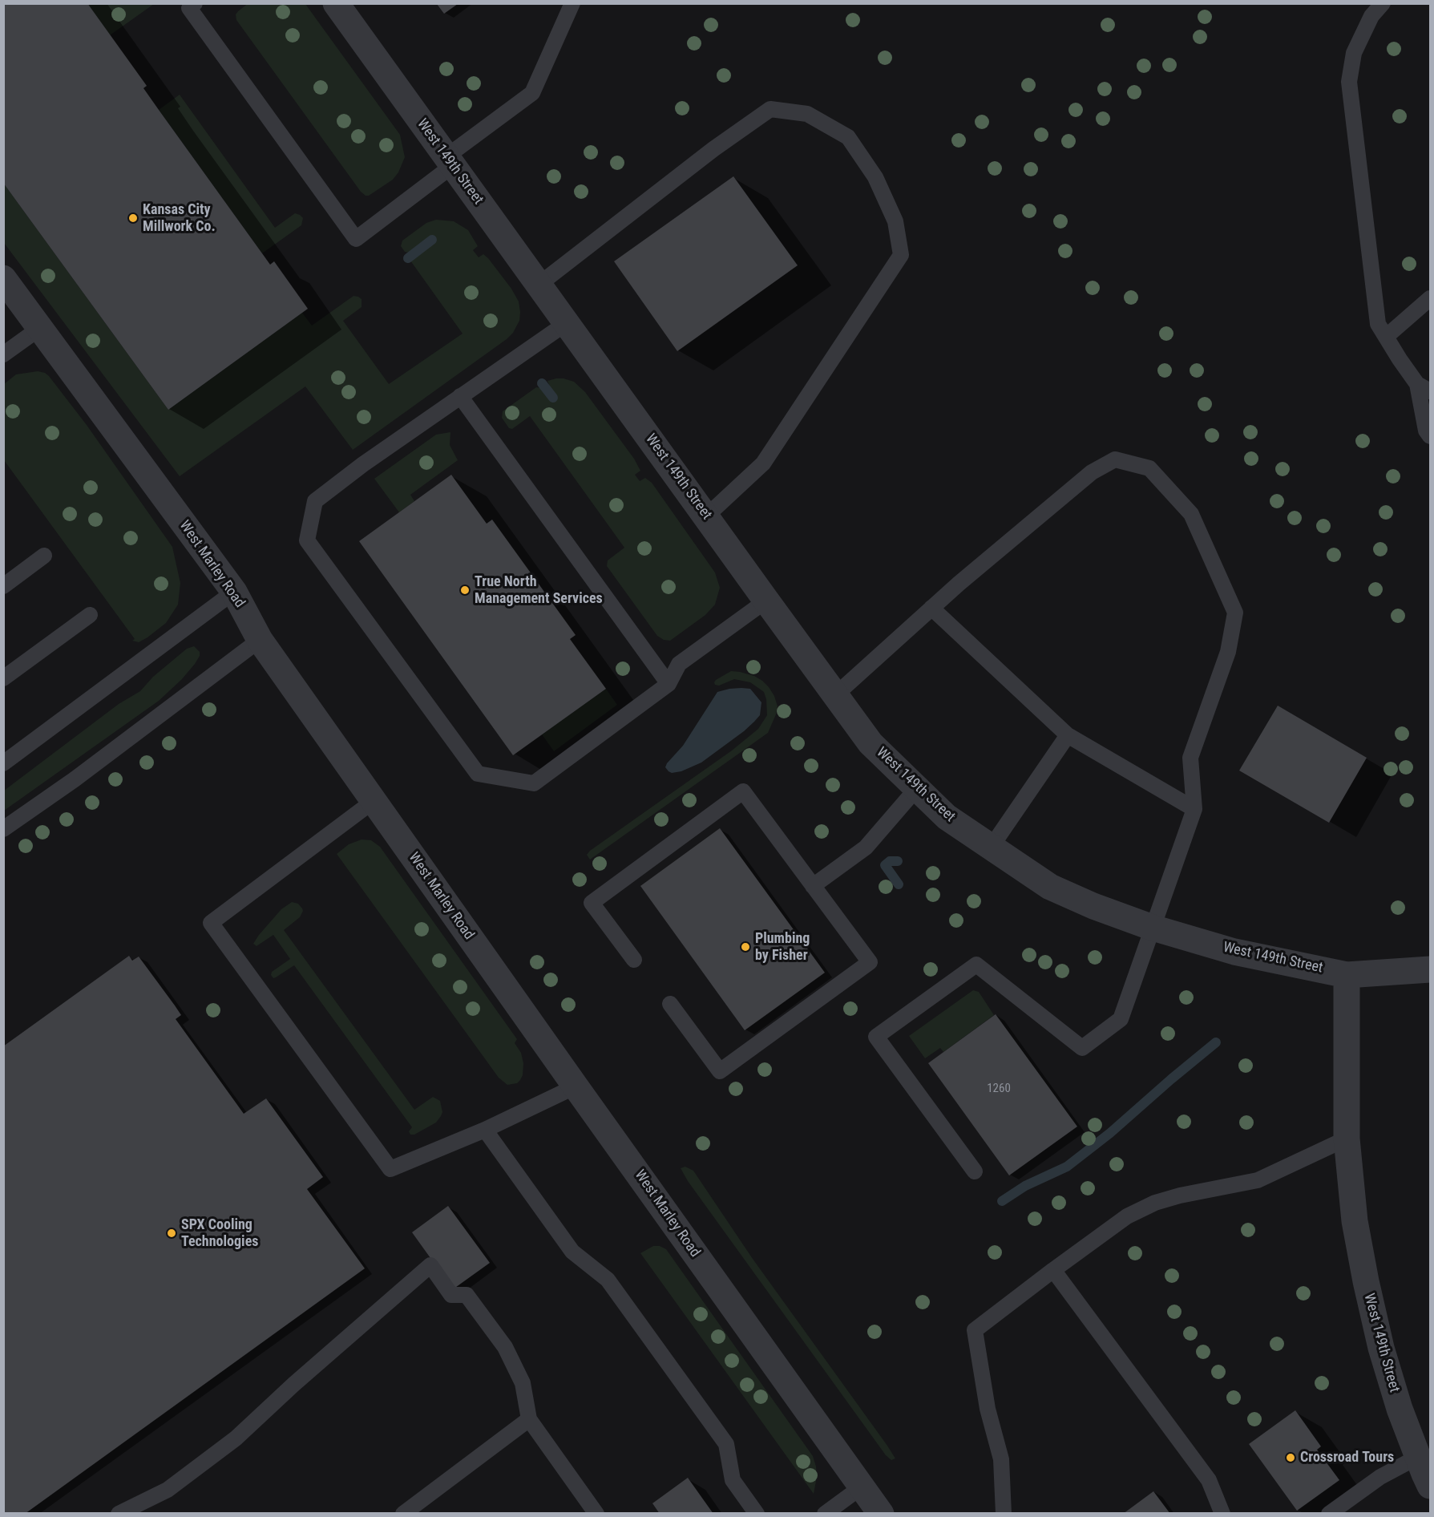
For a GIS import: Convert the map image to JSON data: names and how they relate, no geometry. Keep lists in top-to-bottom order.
{
  "streets": {
    "street": ["West 149th Street", "West Marley Road"]
  },
  "places": [
    "Kansas City Millwork Co.",
    "True North Management Services",
    "Plumbing by Fisher",
    "SPX Cooling Technologies",
    "Crossroad Tours"
  ],
  "house_numbers": ["1260"]
}
